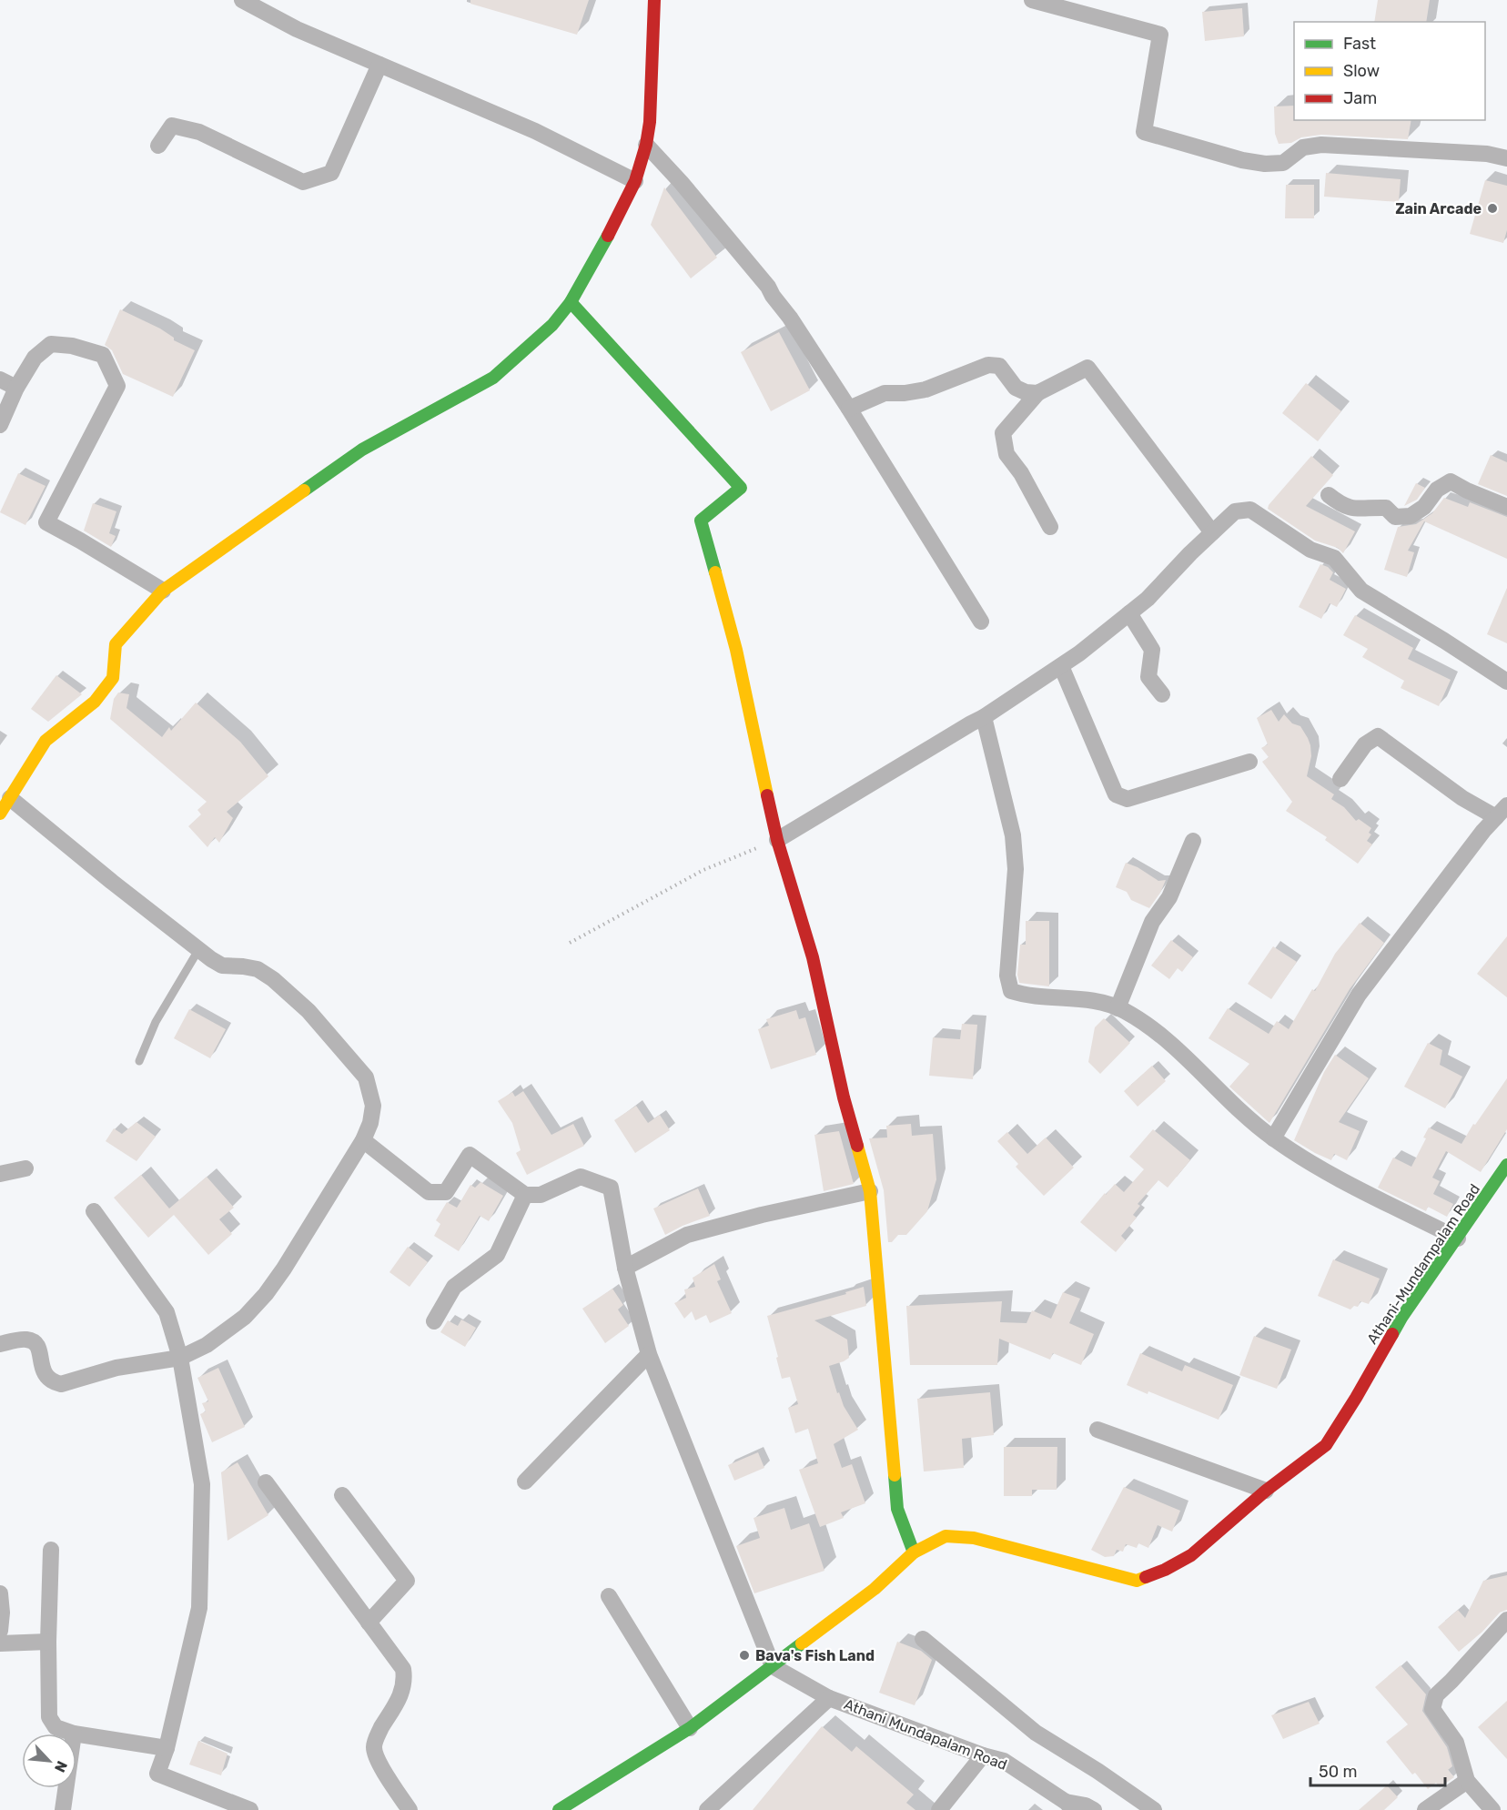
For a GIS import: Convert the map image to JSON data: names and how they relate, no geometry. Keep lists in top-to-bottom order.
{
  "streets": {
    "street": ["Athani-Mundampalam Road", "Athani Mundapalam Road"]
  },
  "crossings": [
    ["Athani-Mundampalam Road", "Athani Mundapalam Road"]
  ],
  "places": ["Zain Arcade", "Bava's Fish Land"],
  "legend": ["Fast", "Slow", "Jam"],
  "scale_bar": "50 m",
  "north": "bottom right"
}
